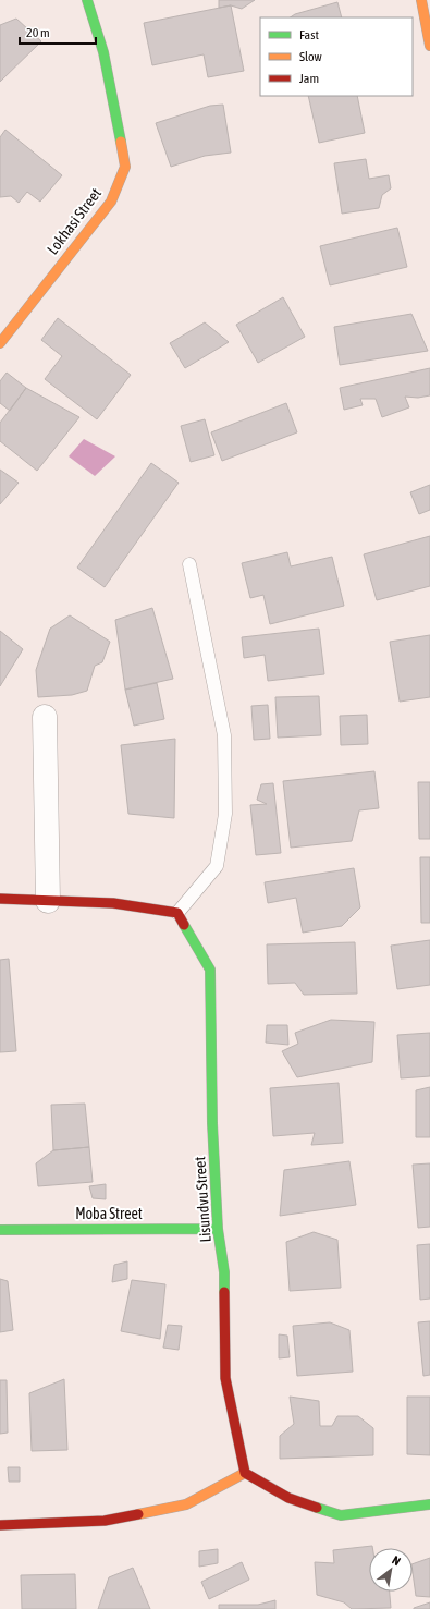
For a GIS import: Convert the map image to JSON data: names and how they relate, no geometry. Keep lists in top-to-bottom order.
{
  "streets": {
    "street": ["Lokhasi Street", "Lisundvu Street", "Moba Street"]
  },
  "crossings": [
    ["Lisundvu Street", "Moba Street"]
  ],
  "legend": ["Fast", "Slow", "Jam"],
  "scale_bar": "20 m",
  "north": "top right"
}
